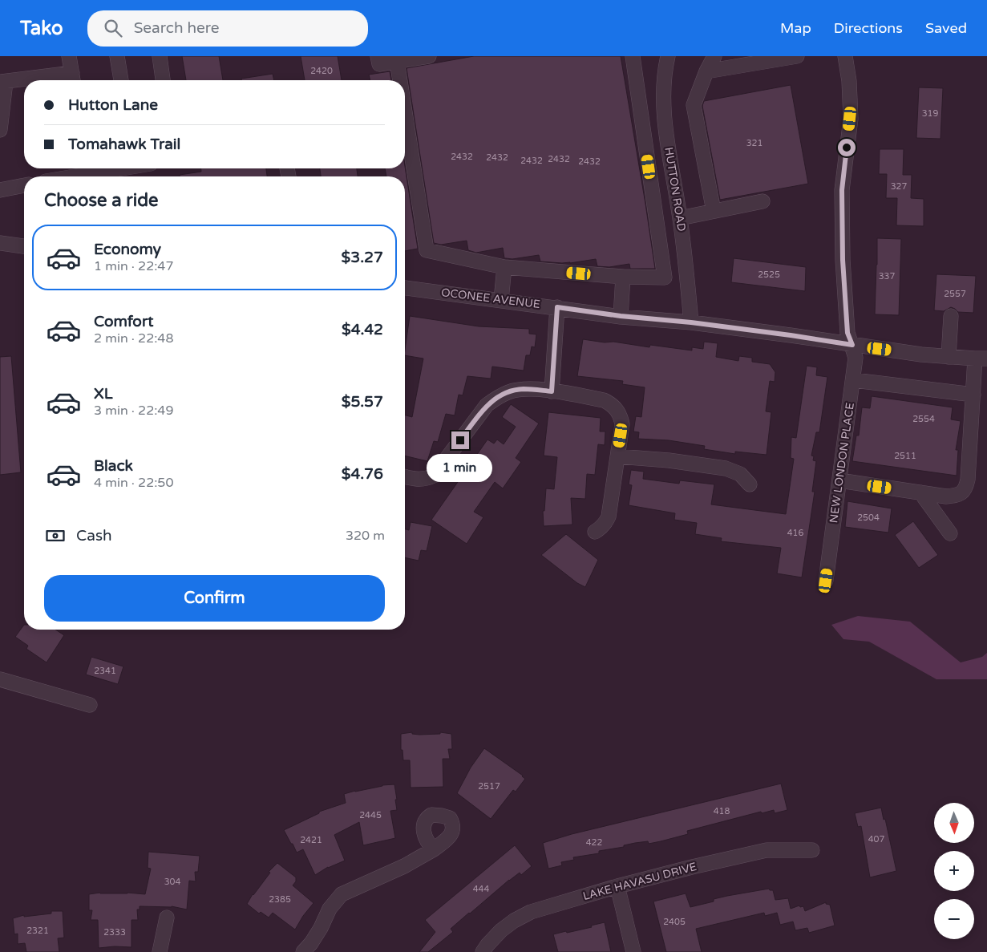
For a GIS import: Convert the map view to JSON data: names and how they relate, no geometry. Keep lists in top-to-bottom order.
{
  "streets": {
    "street": [
      "HUTTON ROAD",
      "OCONEE AVENUE",
      "NEW LONDON PLACE",
      "LAKE HAVASU DRIVE"
    ]
  },
  "crossings": [
    ["HUTTON ROAD", "OCONEE AVENUE"],
    ["OCONEE AVENUE", "NEW LONDON PLACE"]
  ],
  "house_numbers": [
    "2420",
    "319",
    "321",
    "2432",
    "2432",
    "2432",
    "2432",
    "2432",
    "327",
    "2525",
    "337",
    "2557",
    "2554",
    "2511",
    "2504",
    "416",
    "2341",
    "2517",
    "418",
    "2445",
    "407",
    "2421",
    "422",
    "304",
    "444",
    "2385",
    "2405",
    "2321",
    "2333"
  ],
  "north": "bottom",
  "page": {
    "header": "Tako",
    "search": "Search here",
    "nav": ["Map", "Directions", "Saved"],
    "banner": ["Hutton Lane", "Tomahawk Trail"],
    "heading": "Choose a ride",
    "list": [
      {
        "name": "Economy",
        "note": "1 min · 22:47",
        "value": "$3.27"
      },
      {
        "name": "Comfort",
        "note": "2 min · 22:48",
        "value": "$4.42"
      },
      {
        "name": "XL",
        "note": "3 min · 22:49",
        "value": "$5.57"
      },
      {
        "name": "Black",
        "note": "4 min · 22:50",
        "value": "$4.76"
      }
    ],
    "bubble": "1 min",
    "pay": ["Cash", "320 m"],
    "buttons": "Confirm",
    "map_buttons": ["+", "−"]
  }
}
